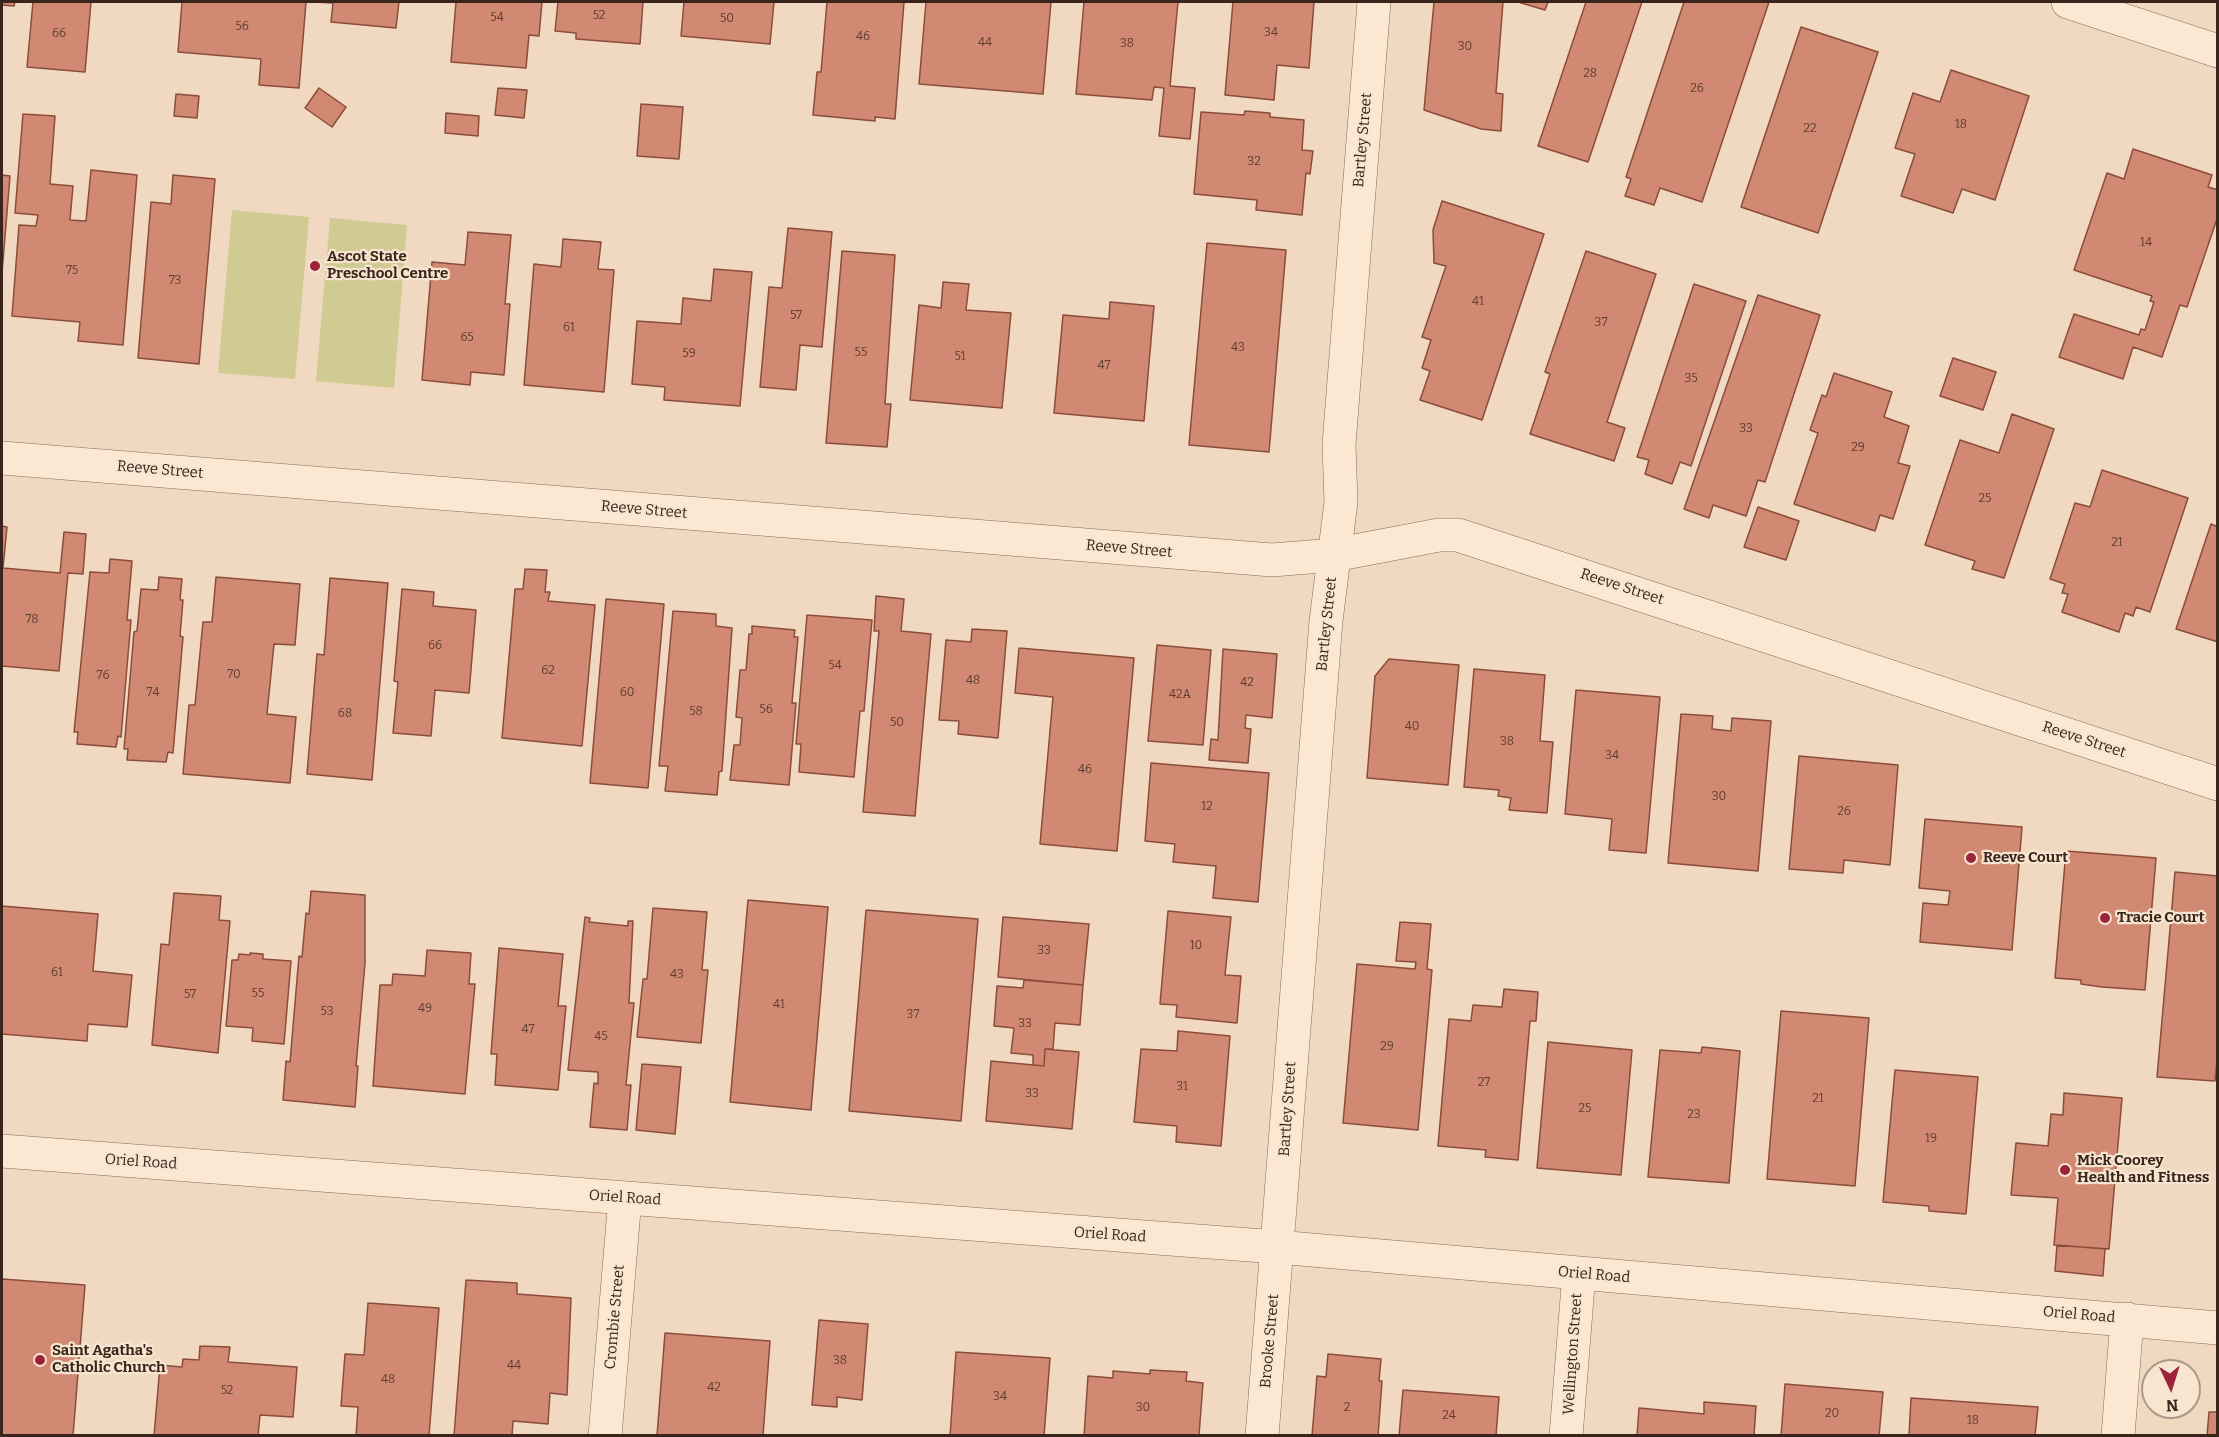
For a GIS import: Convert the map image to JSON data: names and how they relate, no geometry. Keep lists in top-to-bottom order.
{
  "streets": {
    "street": [
      "Bartley Street",
      "Reeve Street",
      "Oriel Road",
      "Crombie Street",
      "Brooke Street",
      "Wellington Street"
    ]
  },
  "crossings": [
    ["Bartley Street", "Reeve Street"],
    ["Bartley Street", "Oriel Road"],
    ["Bartley Street", "Brooke Street"],
    ["Oriel Road", "Crombie Street"],
    ["Oriel Road", "Brooke Street"],
    ["Oriel Road", "Wellington Street"]
  ],
  "places": [
    "Ascot State Preschool Centre",
    "Reeve Court",
    "Tracie Court",
    "Mick Coorey Health and Fitness",
    "Saint Agatha's Catholic Church"
  ],
  "house_numbers": [
    "52",
    "54",
    "50",
    "56",
    "34",
    "66",
    "46",
    "44",
    "38",
    "30",
    "28",
    "26",
    "18",
    "22",
    "32",
    "14",
    "75",
    "73",
    "41",
    "57",
    "37",
    "61",
    "65",
    "43",
    "55",
    "59",
    "51",
    "47",
    "35",
    "33",
    "29",
    "25",
    "21",
    "78",
    "66",
    "54",
    "62",
    "70",
    "76",
    "48",
    "42",
    "74",
    "60",
    "42A",
    "56",
    "58",
    "68",
    "50",
    "40",
    "38",
    "34",
    "46",
    "30",
    "12",
    "26",
    "10",
    "33",
    "61",
    "43",
    "55",
    "57",
    "41",
    "49",
    "53",
    "37",
    "33",
    "47",
    "45",
    "29",
    "27",
    "31",
    "33",
    "21",
    "25",
    "23",
    "19",
    "38",
    "44",
    "48",
    "42",
    "52",
    "34",
    "30",
    "2",
    "20",
    "24",
    "18"
  ],
  "north": "bottom"
}
